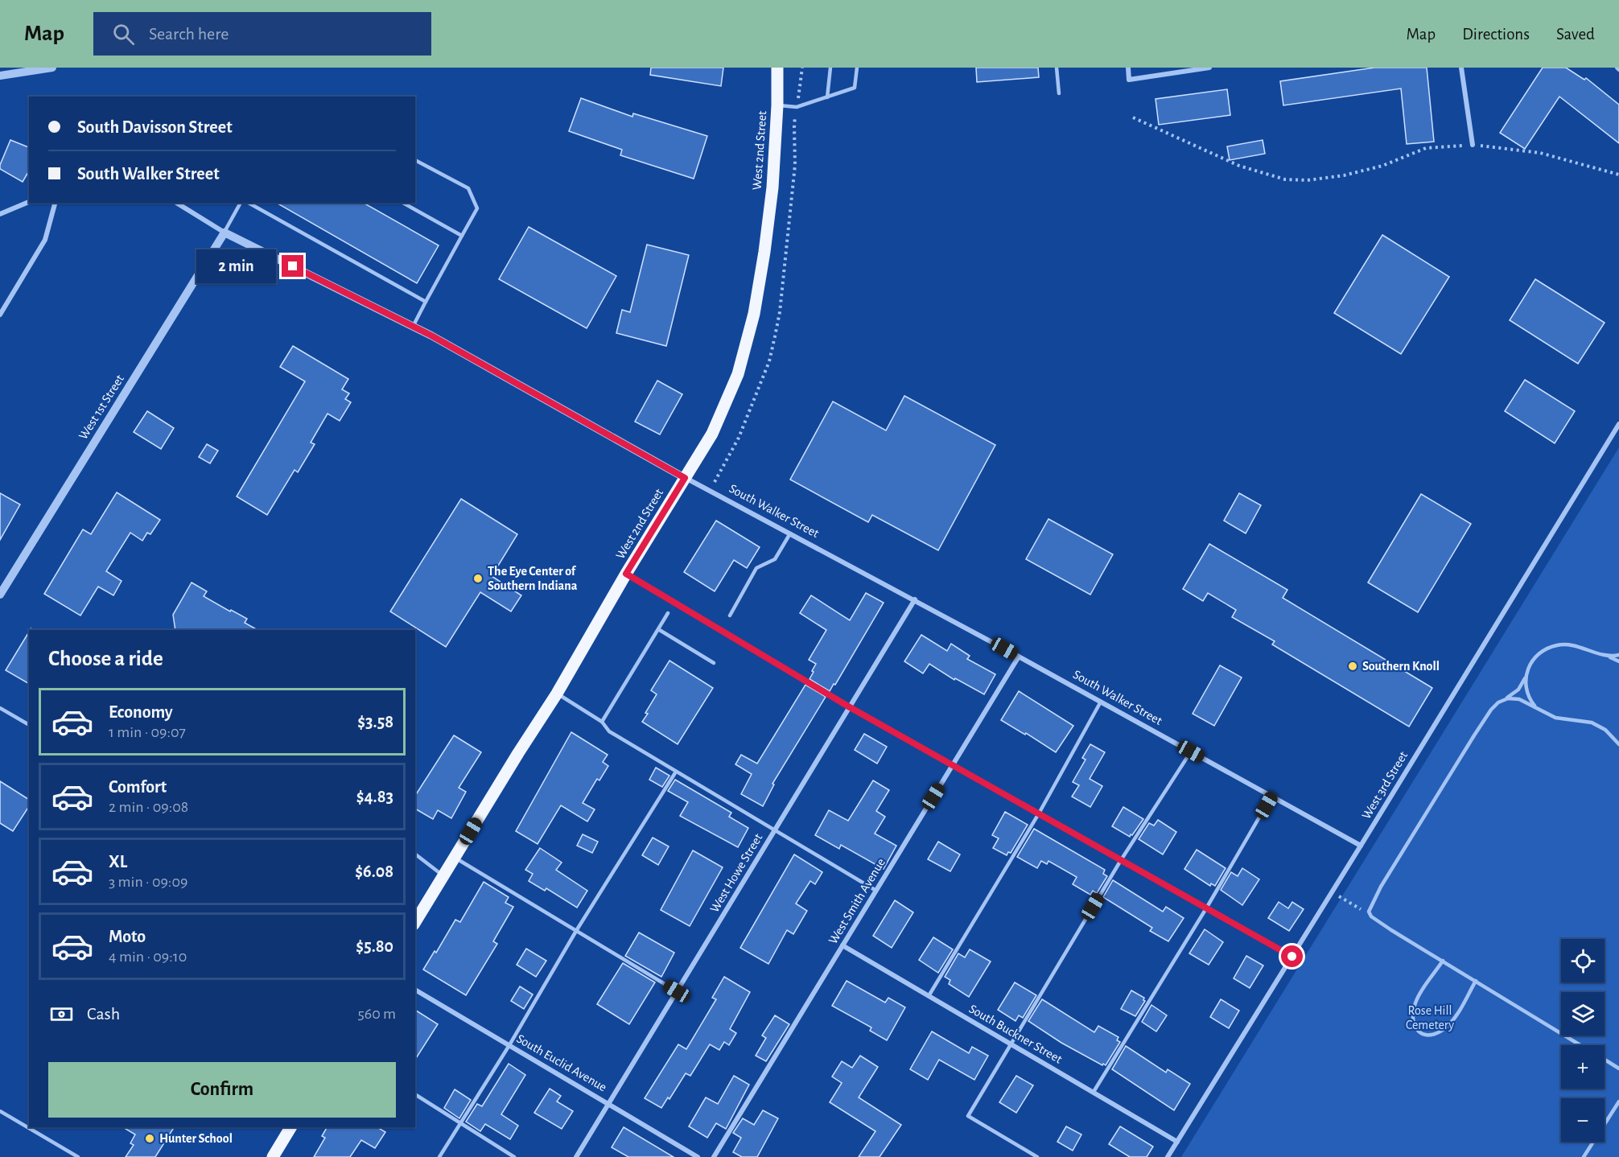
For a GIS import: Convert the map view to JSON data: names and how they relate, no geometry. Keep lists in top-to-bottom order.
{
  "streets": {
    "main road": ["West 2nd Street"],
    "street": [
      "West 1st Street",
      "South Walker Street",
      "West 3rd Street",
      "West Howe Street",
      "West Smith Avenue",
      "South Buckner Street",
      "South Euclid Avenue"
    ]
  },
  "crossings": [
    ["West 2nd Street", "South Walker Street"],
    ["West 1st Street", "South Walker Street"],
    ["South Walker Street", "West 3rd Street"],
    ["South Walker Street", "West Howe Street"],
    ["South Walker Street", "West Smith Avenue"],
    ["West 3rd Street", "South Buckner Street"],
    ["West Howe Street", "South Euclid Avenue"],
    ["West Smith Avenue", "South Buckner Street"]
  ],
  "parks": ["Rose Hill Cemetery"],
  "places": ["The Eye Center of Southern Indiana", "Southern Knoll", "Hunter School"],
  "page": {
    "header": "Map",
    "search": "Search here",
    "nav": ["Map", "Directions", "Saved"],
    "banner": ["South Davisson Street", "South Walker Street"],
    "bubble": "2 min",
    "heading": "Choose a ride",
    "list": [
      {
        "name": "Economy",
        "note": "1 min · 09:07",
        "value": "$3.58"
      },
      {
        "name": "Comfort",
        "note": "2 min · 09:08",
        "value": "$4.83"
      },
      {
        "name": "XL",
        "note": "3 min · 09:09",
        "value": "$6.08"
      },
      {
        "name": "Moto",
        "note": "4 min · 09:10",
        "value": "$5.80"
      }
    ],
    "map_buttons": ["+", "−"],
    "pay": ["Cash", "560 m"],
    "buttons": "Confirm"
  }
}
